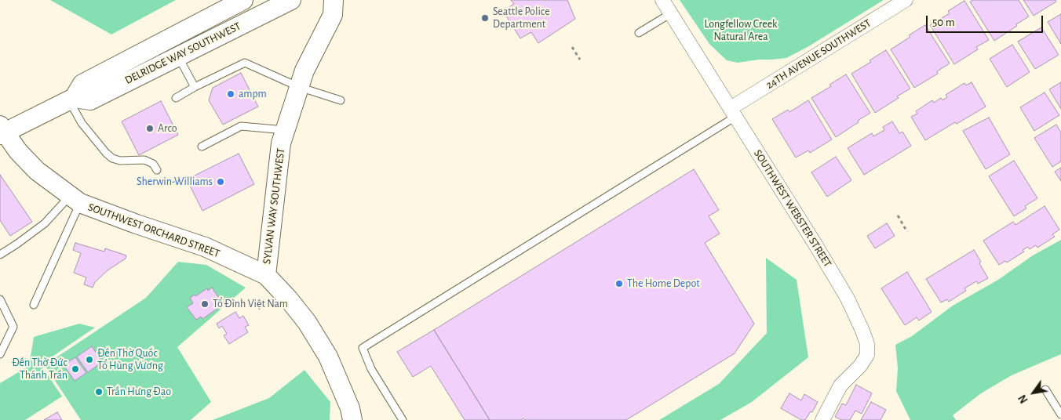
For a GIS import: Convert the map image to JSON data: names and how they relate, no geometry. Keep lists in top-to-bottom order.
{
  "streets": {
    "street": [
      "DELRIDGE WAY SOUTHWEST",
      "24TH AVENUE SOUTHWEST",
      "SYLVAN WAY SOUTHWEST",
      "SOUTHWEST WEBSTER STREET",
      "SOUTHWEST ORCHARD STREET"
    ]
  },
  "crossings": [
    ["DELRIDGE WAY SOUTHWEST", "SOUTHWEST ORCHARD STREET"],
    ["24TH AVENUE SOUTHWEST", "SOUTHWEST WEBSTER STREET"],
    ["SYLVAN WAY SOUTHWEST", "SOUTHWEST ORCHARD STREET"]
  ],
  "parks": ["Longfellow Creek Natural Area"],
  "places": [
    "Seattle Police Department",
    "ampm",
    "Arco",
    "Sherwin-Williams",
    "The Home Depot",
    "Tổ Đình Việt Nam",
    "Đền Thờ Quốc Tổ Hùng Vương",
    "Đền Thờ Đức Thánh Trần",
    "Trần Hưng Đạo"
  ],
  "scale_bar": "50 m",
  "north": "bottom left"
}
